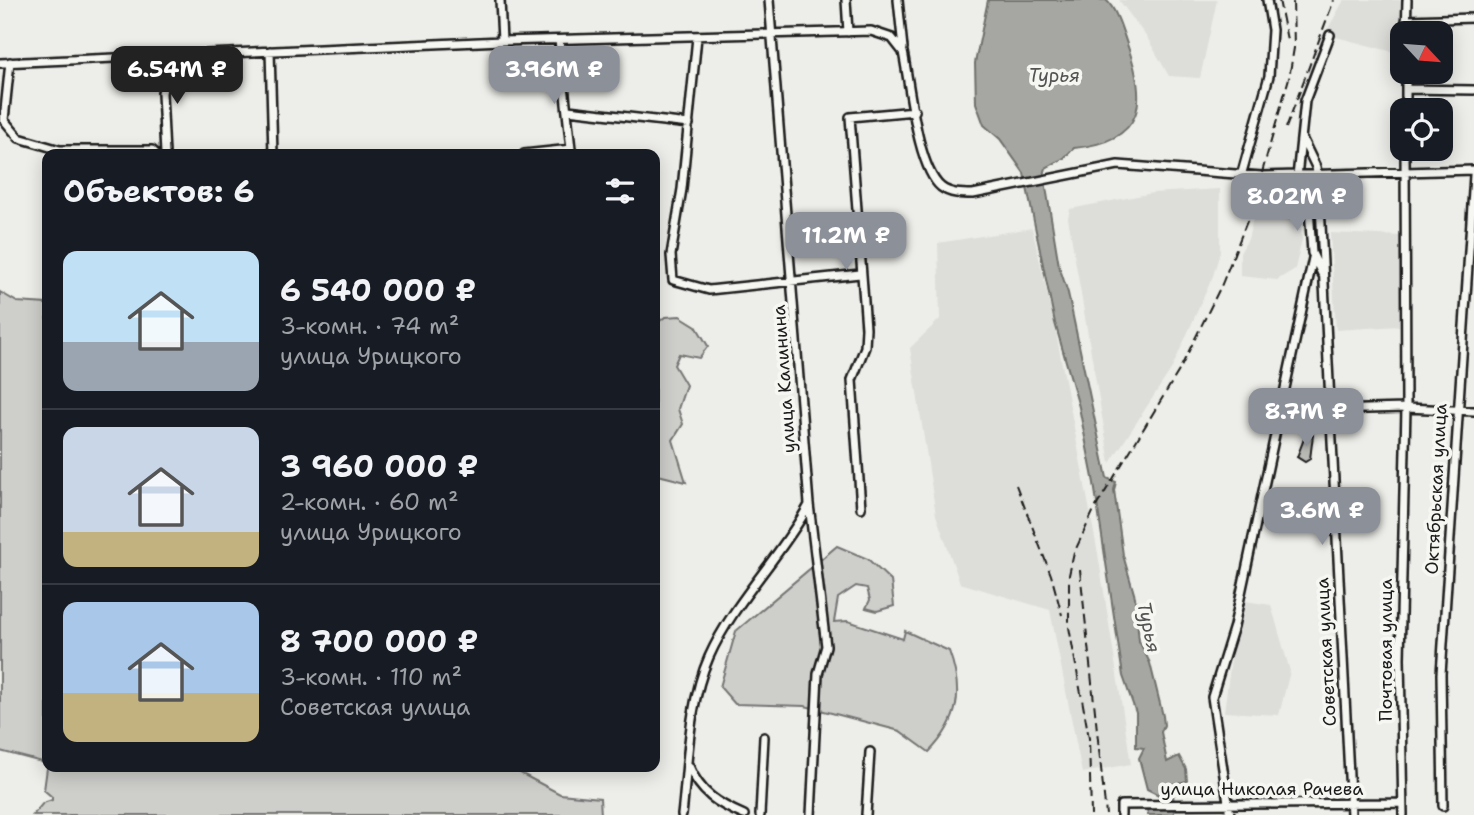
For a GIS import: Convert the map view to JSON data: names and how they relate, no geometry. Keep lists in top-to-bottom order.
{
  "streets": {
    "street": [
      "улица Калинина",
      "Октябрьская улица",
      "Почтовая улица",
      "Советская улица",
      "улица Николая Рачева"
    ]
  },
  "crossings": [
    ["Почтовая улица", "улица Николая Рачева"],
    ["Советская улица", "улица Николая Рачева"]
  ],
  "water": ["Турья"],
  "north": "bottom right",
  "page": {
    "price": [
      "6.54M ₽",
      "3.96M ₽",
      "8.02M ₽",
      "11.2M ₽",
      "8.7M ₽",
      "3.6M ₽"
    ],
    "heading": "Объектов: 6",
    "list": [
      {
        "name": "6 540 000 ₽",
        "note": "3-комн. · 74 m² · улица Урицкого"
      },
      {
        "name": "3 960 000 ₽",
        "note": "2-комн. · 60 m² · улица Урицкого"
      },
      {
        "name": "8 700 000 ₽",
        "note": "3-комн. · 110 m² · Советская улица"
      }
    ]
  }
}
